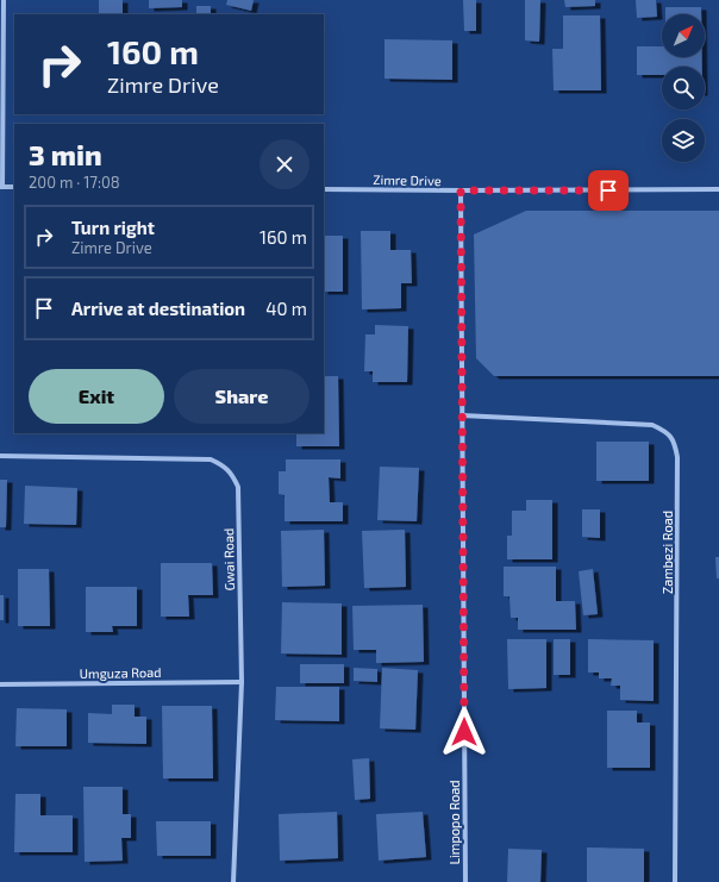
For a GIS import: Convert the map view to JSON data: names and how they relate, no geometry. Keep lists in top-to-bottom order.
{
  "streets": {
    "street": [
      "Zimre Drive",
      "Zambezi Road",
      "Gwai Road",
      "Umguza Road",
      "Limpopo Road"
    ]
  },
  "crossings": [
    ["Zimre Drive", "Limpopo Road"],
    ["Zambezi Road", "Limpopo Road"],
    ["Gwai Road", "Umguza Road"]
  ],
  "north": "top right",
  "page": {
    "turn": ["160 m", "Zimre Drive"],
    "heading": ["3 min", "200 m · 17:08"],
    "list": [
      {
        "name": "Turn right",
        "note": "Zimre Drive",
        "value": "160 m"
      },
      {
        "name": "Arrive at destination",
        "value": "40 m"
      }
    ],
    "buttons": ["Exit", "Share"]
  }
}
